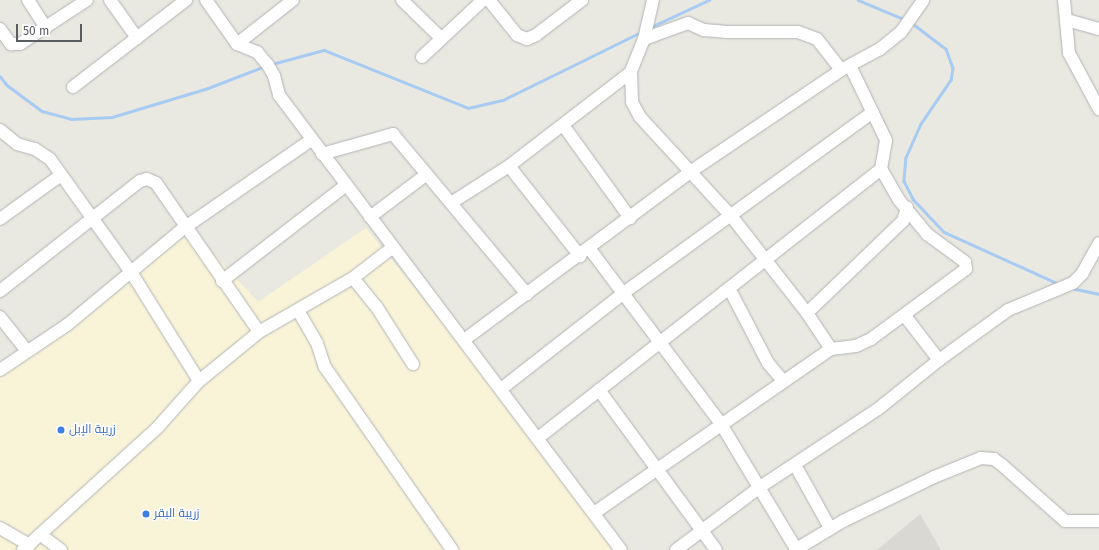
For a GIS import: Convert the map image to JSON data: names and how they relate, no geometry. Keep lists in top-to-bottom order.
{
  "places": ["زريبة الإبل", "زريبة البقر"],
  "scale_bar": "50 m"
}
